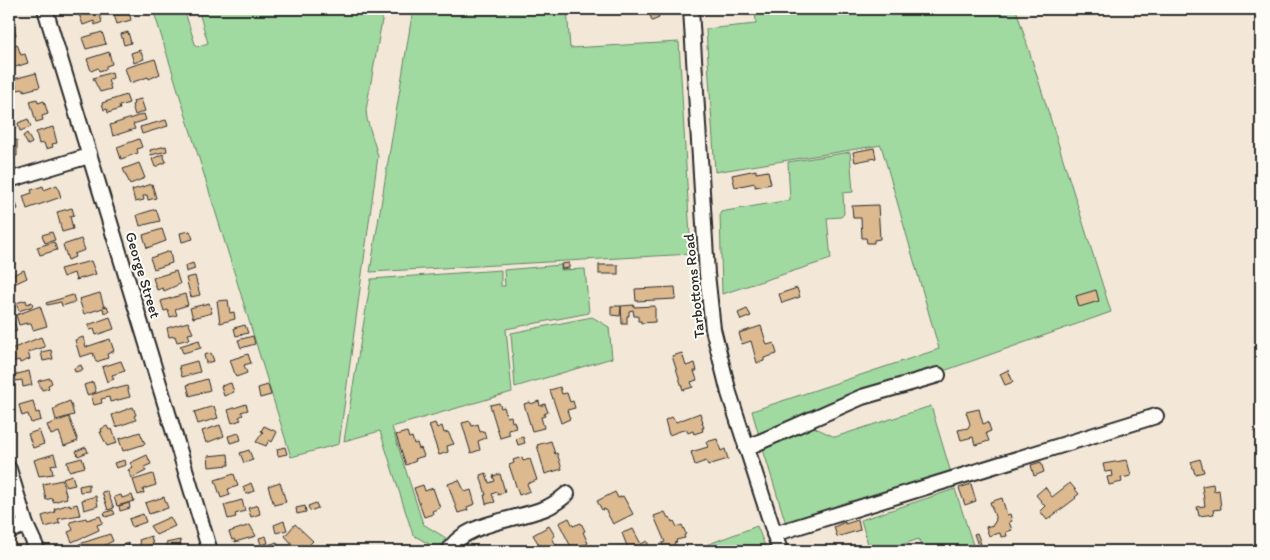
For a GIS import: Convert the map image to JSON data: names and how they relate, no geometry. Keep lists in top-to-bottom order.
{
  "streets": {
    "street": ["George Street", "Tarbottons Road"]
  }
}
